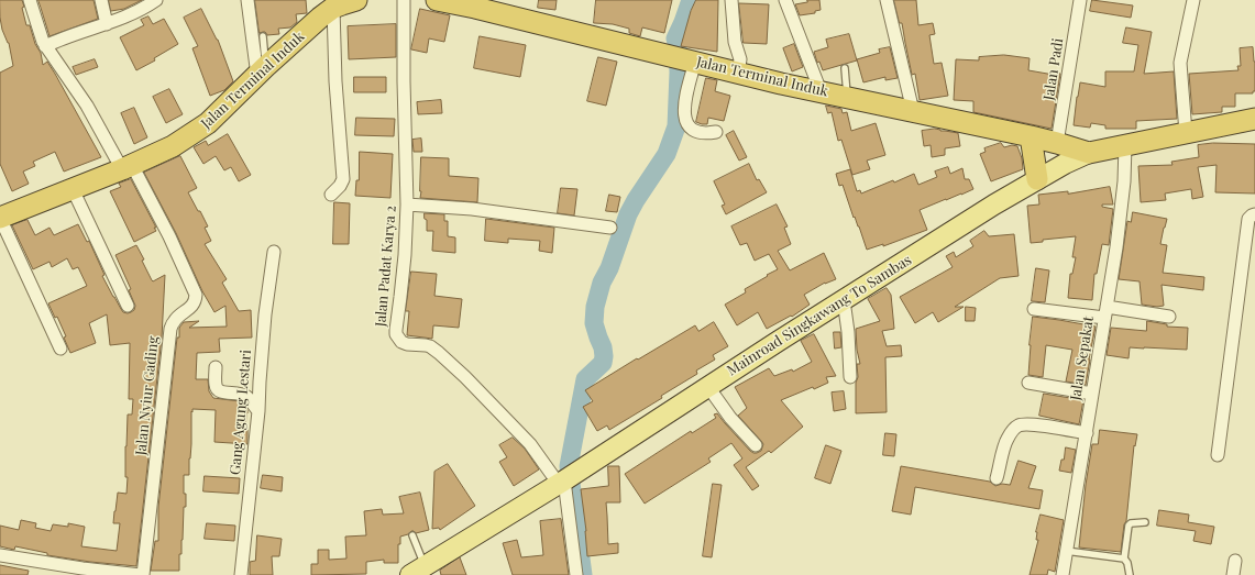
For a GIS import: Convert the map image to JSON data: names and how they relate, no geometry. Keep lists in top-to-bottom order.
{
  "streets": {
    "highway": ["Jalan Terminal Induk", "Mainroad Singkawang To Sambas"],
    "street": [
      "Jalan Padi",
      "Jalan Padat Karya 2",
      "Jalan Sepakat",
      "Jalan Nyiur Gading",
      "Gang Agung Lestari"
    ]
  },
  "crossings": [
    ["Jalan Padi", "Jalan Terminal Induk"],
    ["Jalan Terminal Induk", "Mainroad Singkawang To Sambas"],
    ["Jalan Terminal Induk", "Jalan Nyiur Gading"],
    ["Jalan Padat Karya 2", "Mainroad Singkawang To Sambas"],
    ["Mainroad Singkawang To Sambas", "Jalan Sepakat"]
  ]
}
